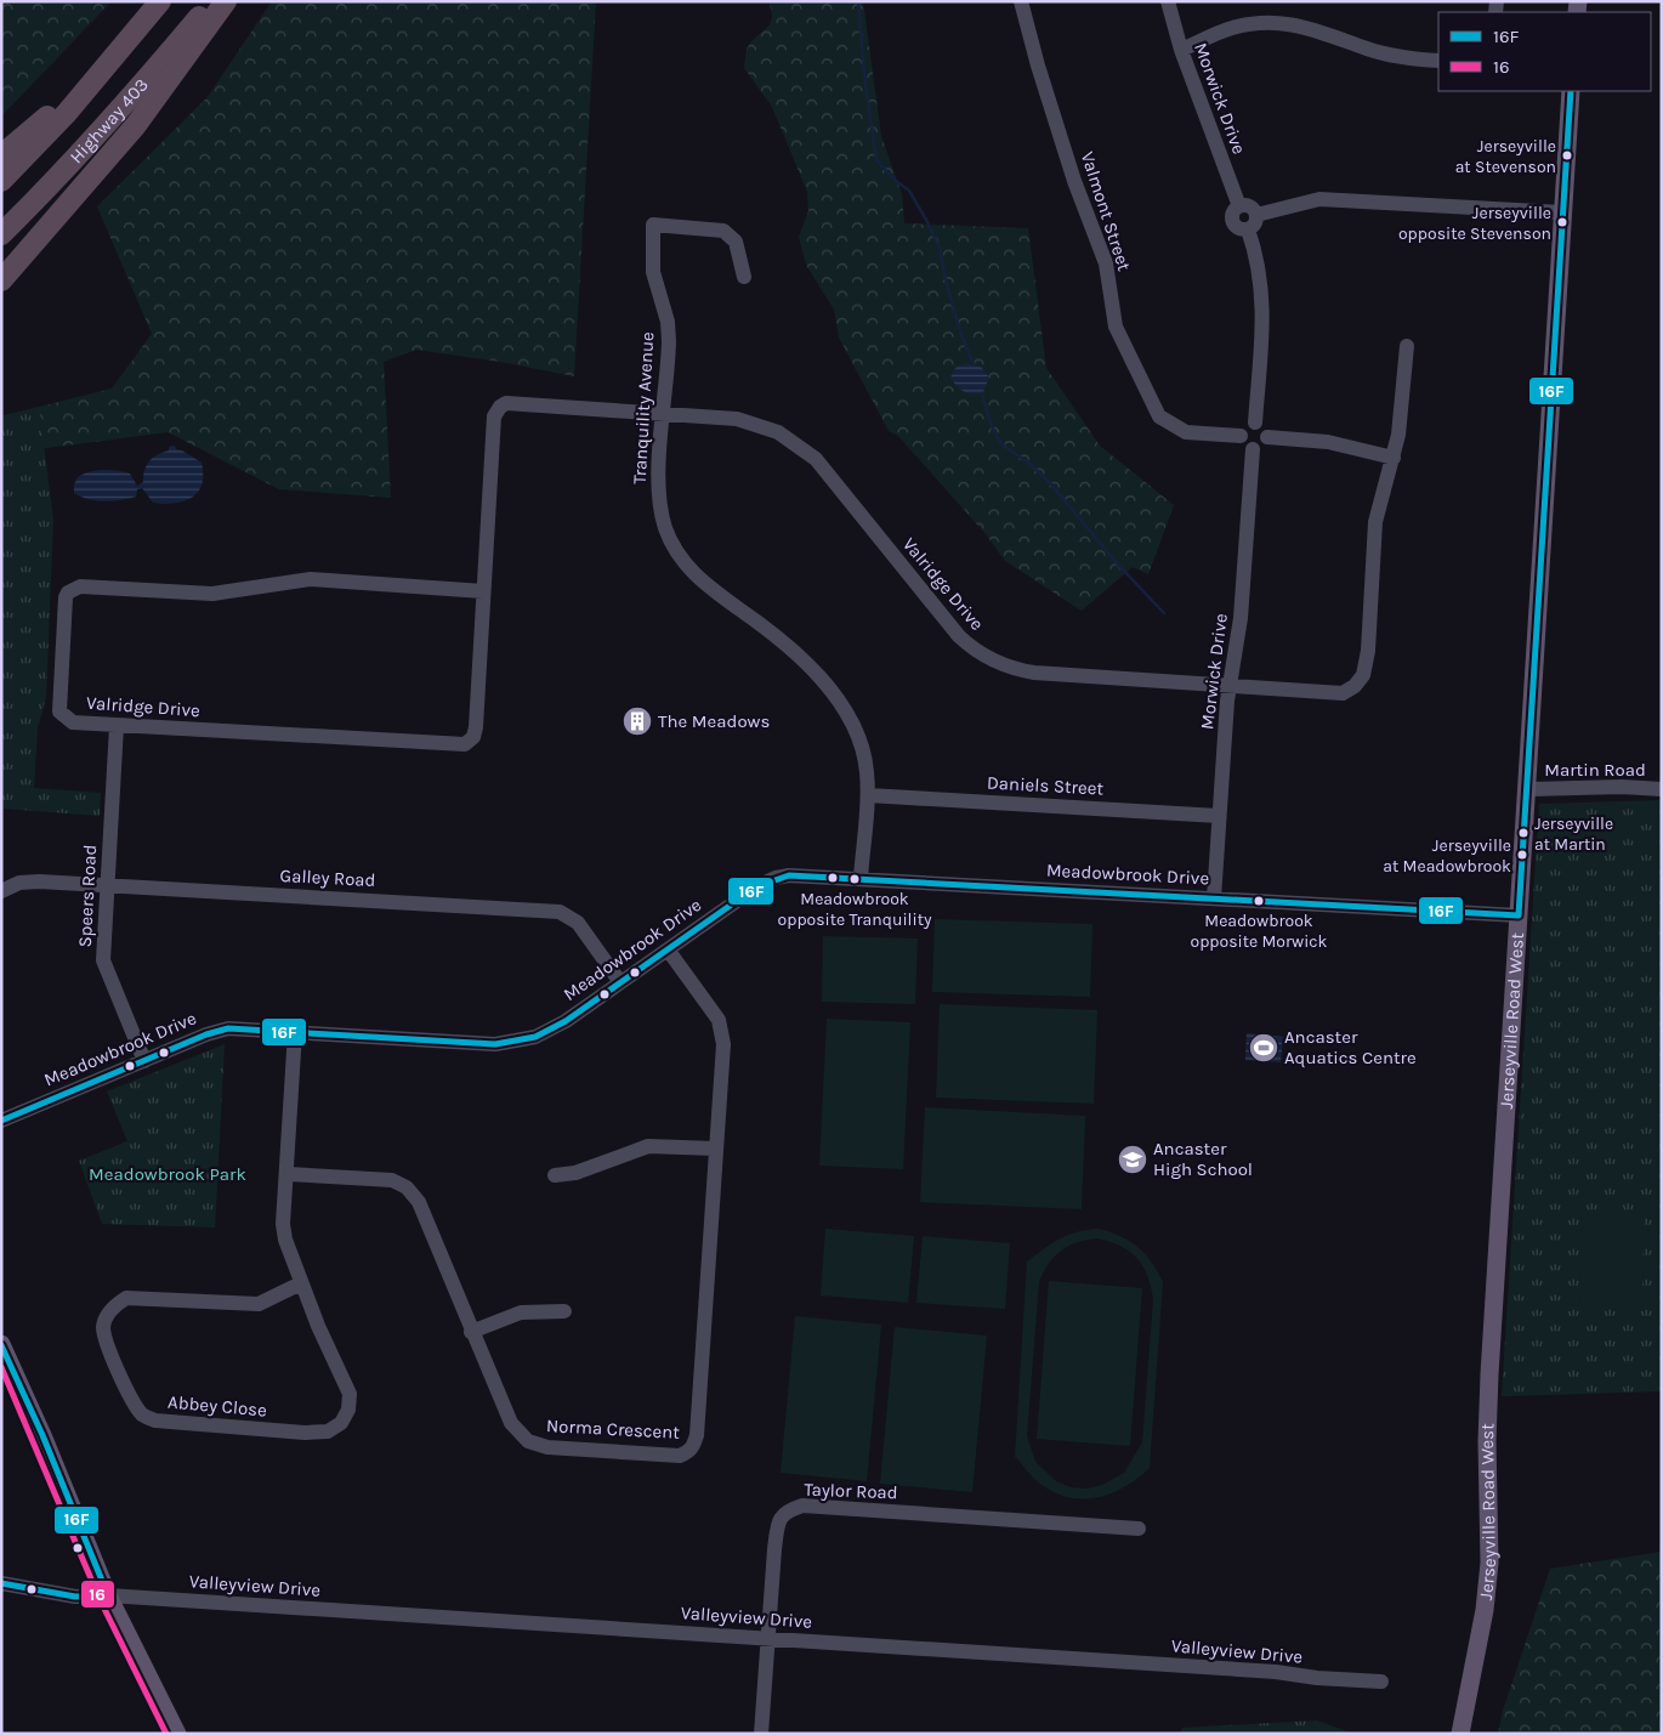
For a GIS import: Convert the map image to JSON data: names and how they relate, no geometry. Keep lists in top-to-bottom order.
{
  "streets": {
    "highway": ["Highway 403"],
    "main road": ["Jerseyville Road West"],
    "street": [
      "Morwick Drive",
      "Valmont Street",
      "Tranquility Avenue",
      "Valridge Drive",
      "Martin Road",
      "Daniels Street",
      "Meadowbrook Drive",
      "Galley Road",
      "Speers Road",
      "Abbey Close",
      "Norma Crescent",
      "Taylor Road",
      "Valleyview Drive"
    ]
  },
  "crossings": [
    ["Morwick Drive", "Valmont Street"],
    ["Morwick Drive", "Valridge Drive"],
    ["Morwick Drive", "Daniels Street"],
    ["Morwick Drive", "Meadowbrook Drive"],
    ["Tranquility Avenue", "Valridge Drive"],
    ["Tranquility Avenue", "Daniels Street"],
    ["Tranquility Avenue", "Meadowbrook Drive"],
    ["Valridge Drive", "Speers Road"],
    ["Martin Road", "Jerseyville Road West"],
    ["Meadowbrook Drive", "Galley Road"],
    ["Meadowbrook Drive", "Speers Road"],
    ["Meadowbrook Drive", "Jerseyville Road West"],
    ["Meadowbrook Drive", "Abbey Close"],
    ["Meadowbrook Drive", "Norma Crescent"],
    ["Galley Road", "Speers Road"],
    ["Abbey Close", "Norma Crescent"],
    ["Taylor Road", "Valleyview Drive"]
  ],
  "parks": ["Meadowbrook Park"],
  "places": {
    "other": [
      "Jerseyville at Stevenson",
      "Jerseyville opposite Stevenson",
      "Jerseyville at Martin",
      "Jerseyville at Meadowbrook",
      "Meadowbrook opposite Tranquility",
      "Meadowbrook opposite Morwick"
    ],
    "building": ["The Meadows"],
    "sports": ["Ancaster Aquatics Centre"],
    "school or university": ["Ancaster High School"]
  },
  "lines": ["transit line 16F", "transit line 16"],
  "legend": ["16F", "16"]
}
